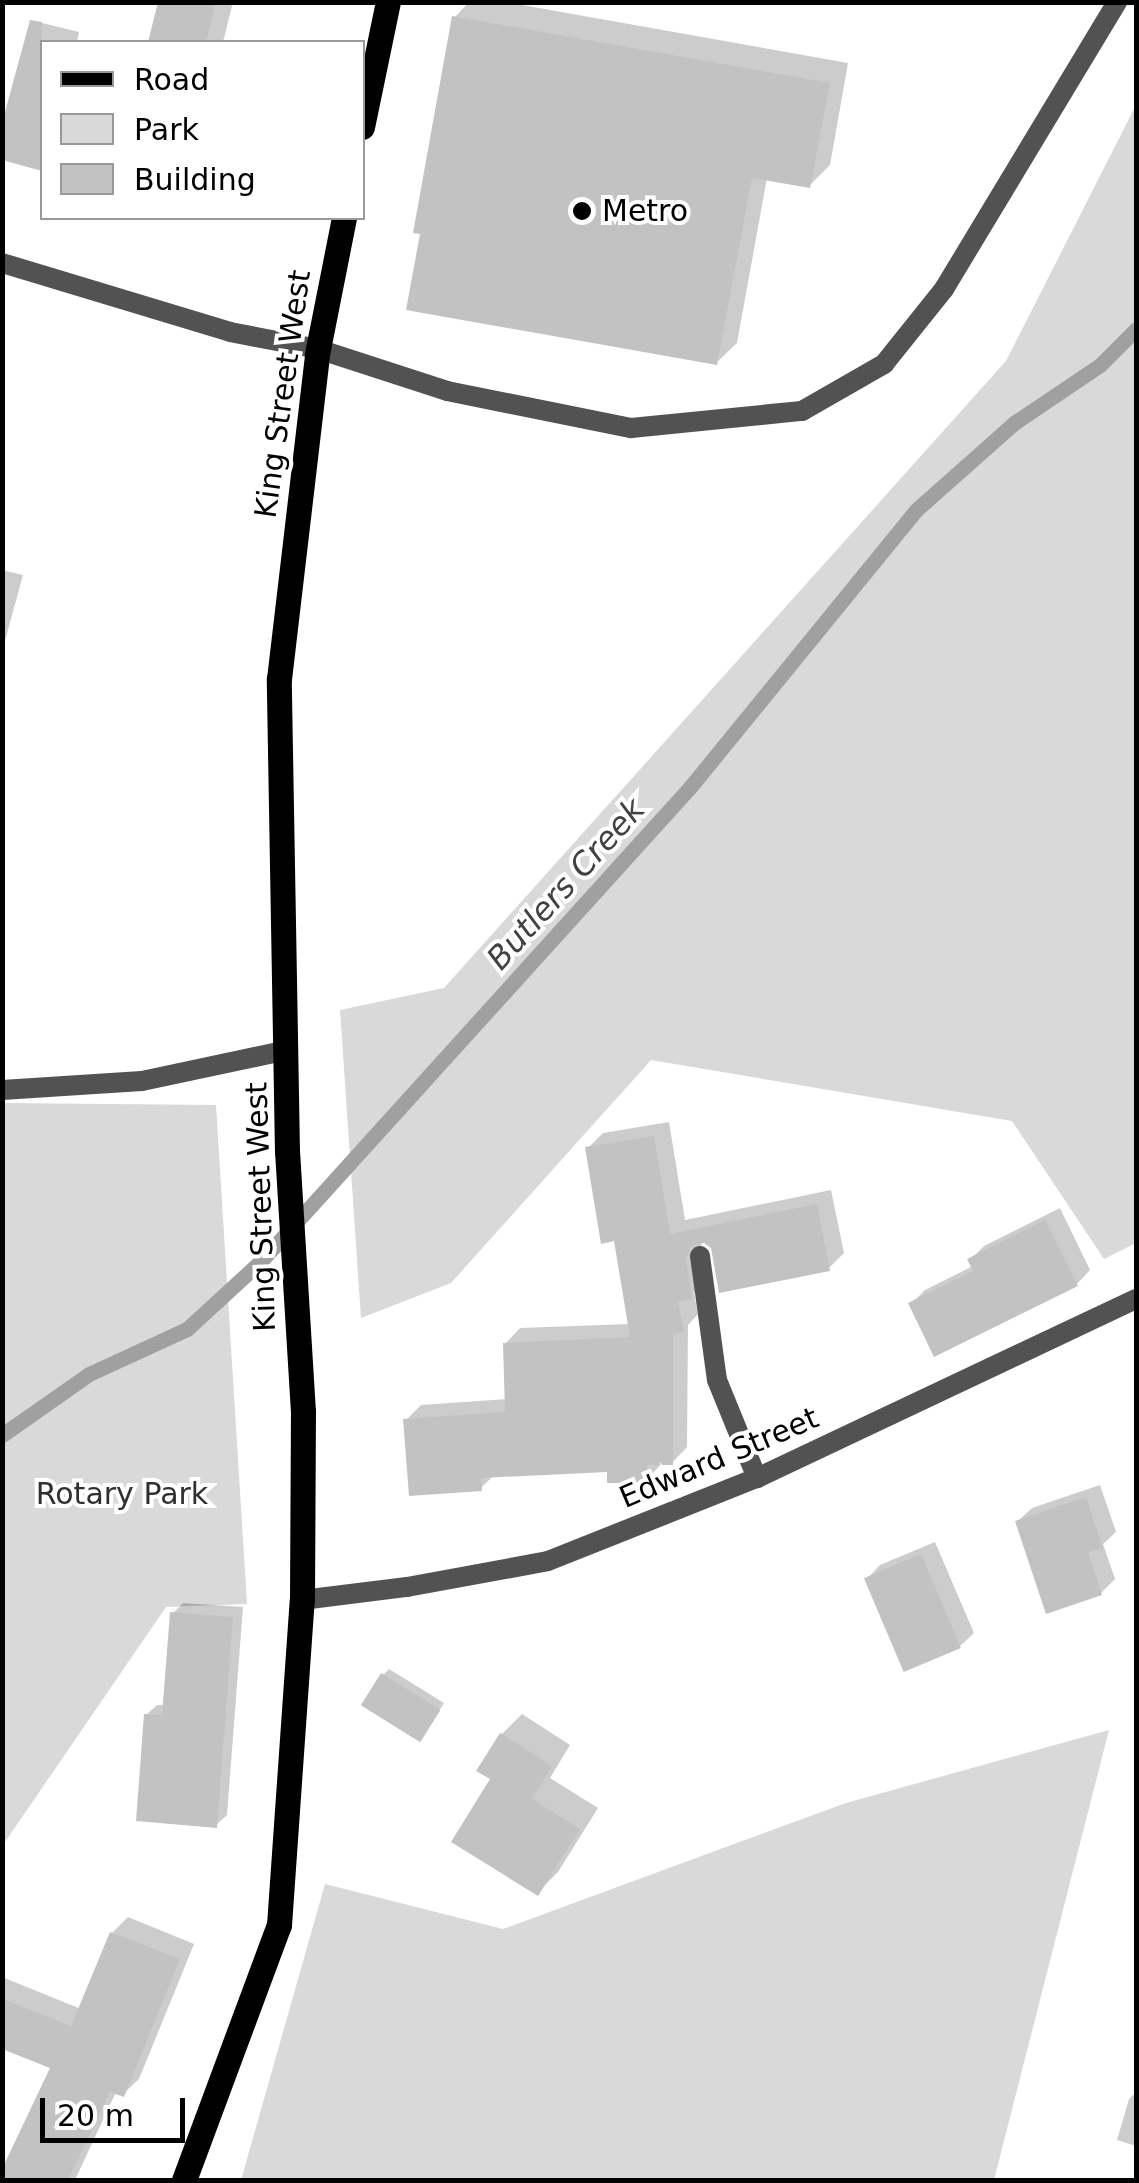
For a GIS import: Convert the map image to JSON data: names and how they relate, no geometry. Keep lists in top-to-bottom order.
{
  "streets": {
    "main road": ["King Street West"],
    "street": ["Edward Street"]
  },
  "crossings": [
    ["King Street West", "Edward Street"]
  ],
  "water": ["Butlers Creek"],
  "parks": ["Rotary Park"],
  "places": ["Metro"],
  "legend": ["Road", "Park", "Building"],
  "scale_bar": "20 m"
}
